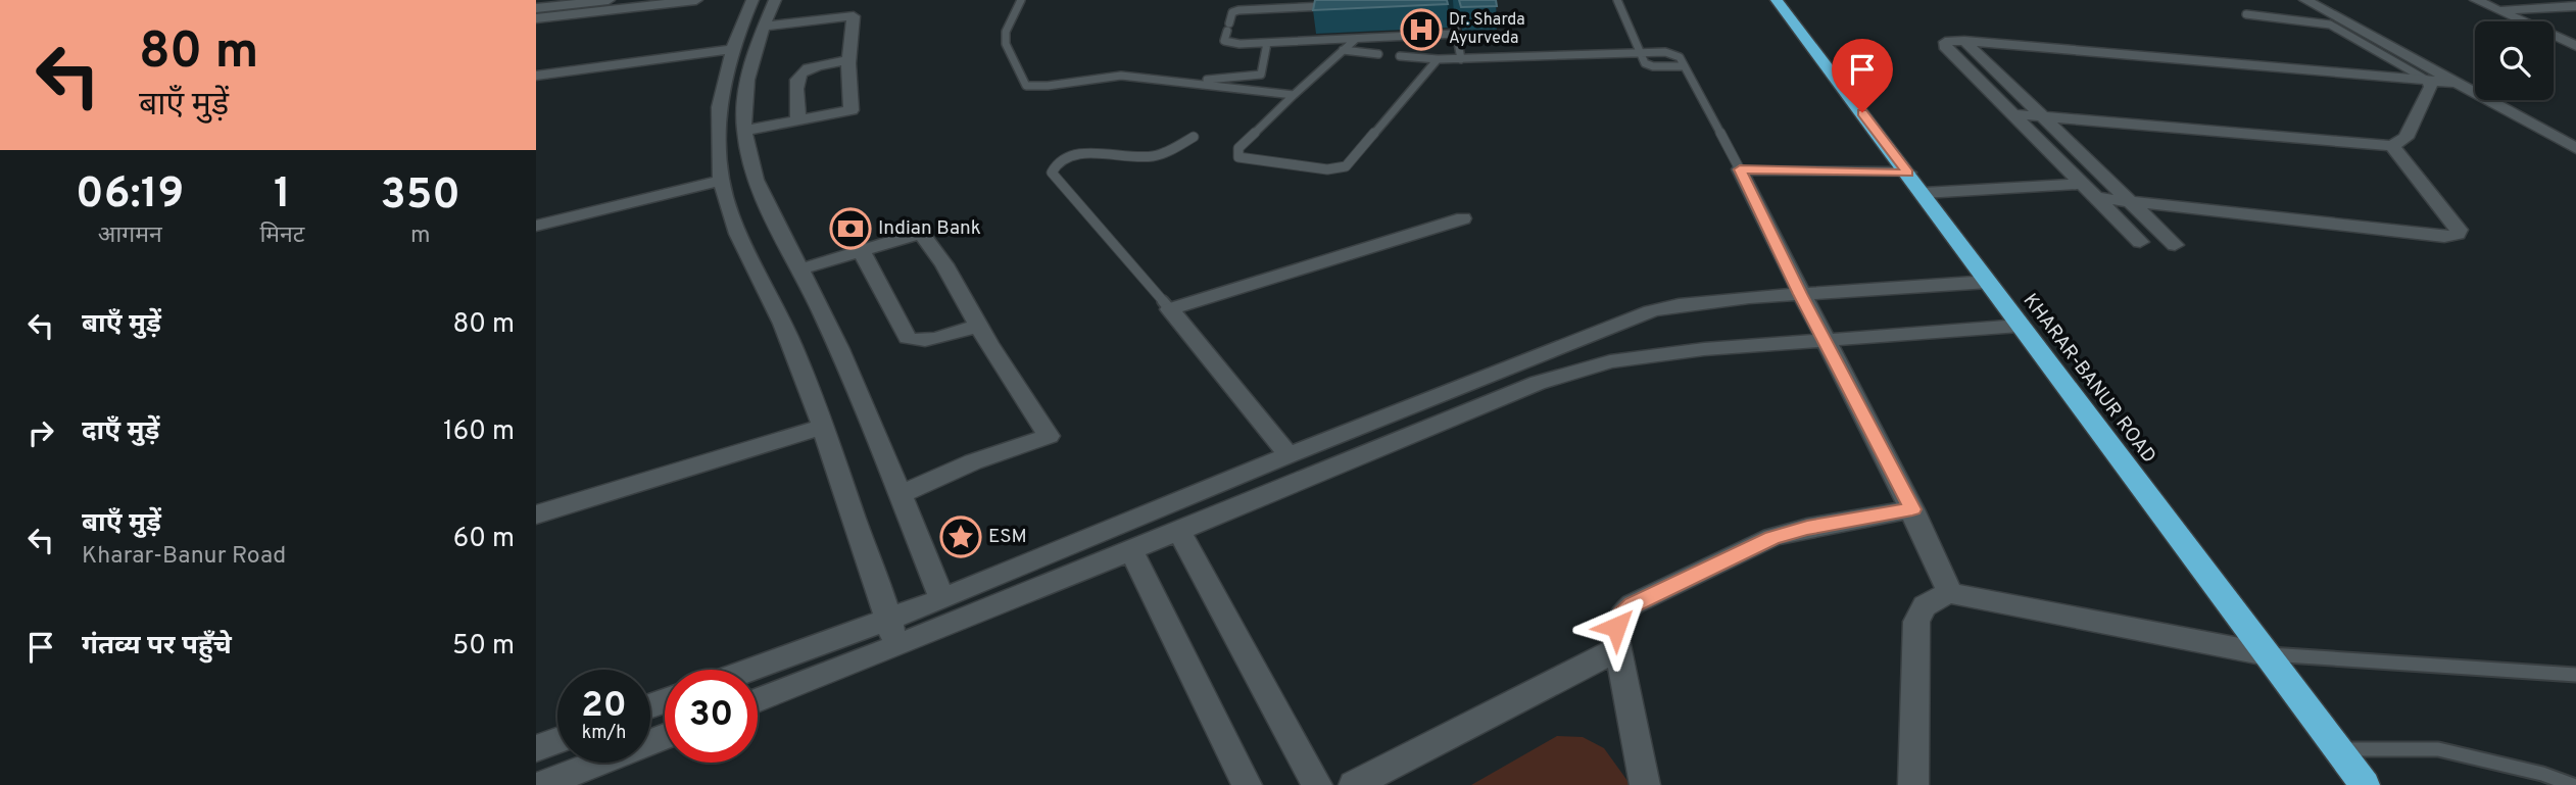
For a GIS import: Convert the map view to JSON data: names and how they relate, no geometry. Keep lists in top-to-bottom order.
{
  "streets": {
    "highway": ["KHARAR-BANUR ROAD"]
  },
  "places": {
    "hospital": ["Dr. Sharda Ayurveda"],
    "bank": ["Indian Bank"],
    "place": ["ESM"]
  },
  "page": {
    "turn": ["80 m", "बाएँ मुड़ें"],
    "eta": [
      "06:19",
      "आगमन",
      "1",
      "मिनट",
      "350",
      "m"
    ],
    "list": [
      {
        "name": "बाएँ मुड़ें",
        "value": "80 m"
      },
      {
        "name": "दाएँ मुड़ें",
        "value": "160 m"
      },
      {
        "name": "बाएँ मुड़ें",
        "note": "Kharar-Banur Road",
        "value": "60 m"
      },
      {
        "name": "गंतव्य पर पहुँचे",
        "value": "50 m"
      }
    ],
    "speed": "20 km/h",
    "limit": "30"
  }
}
